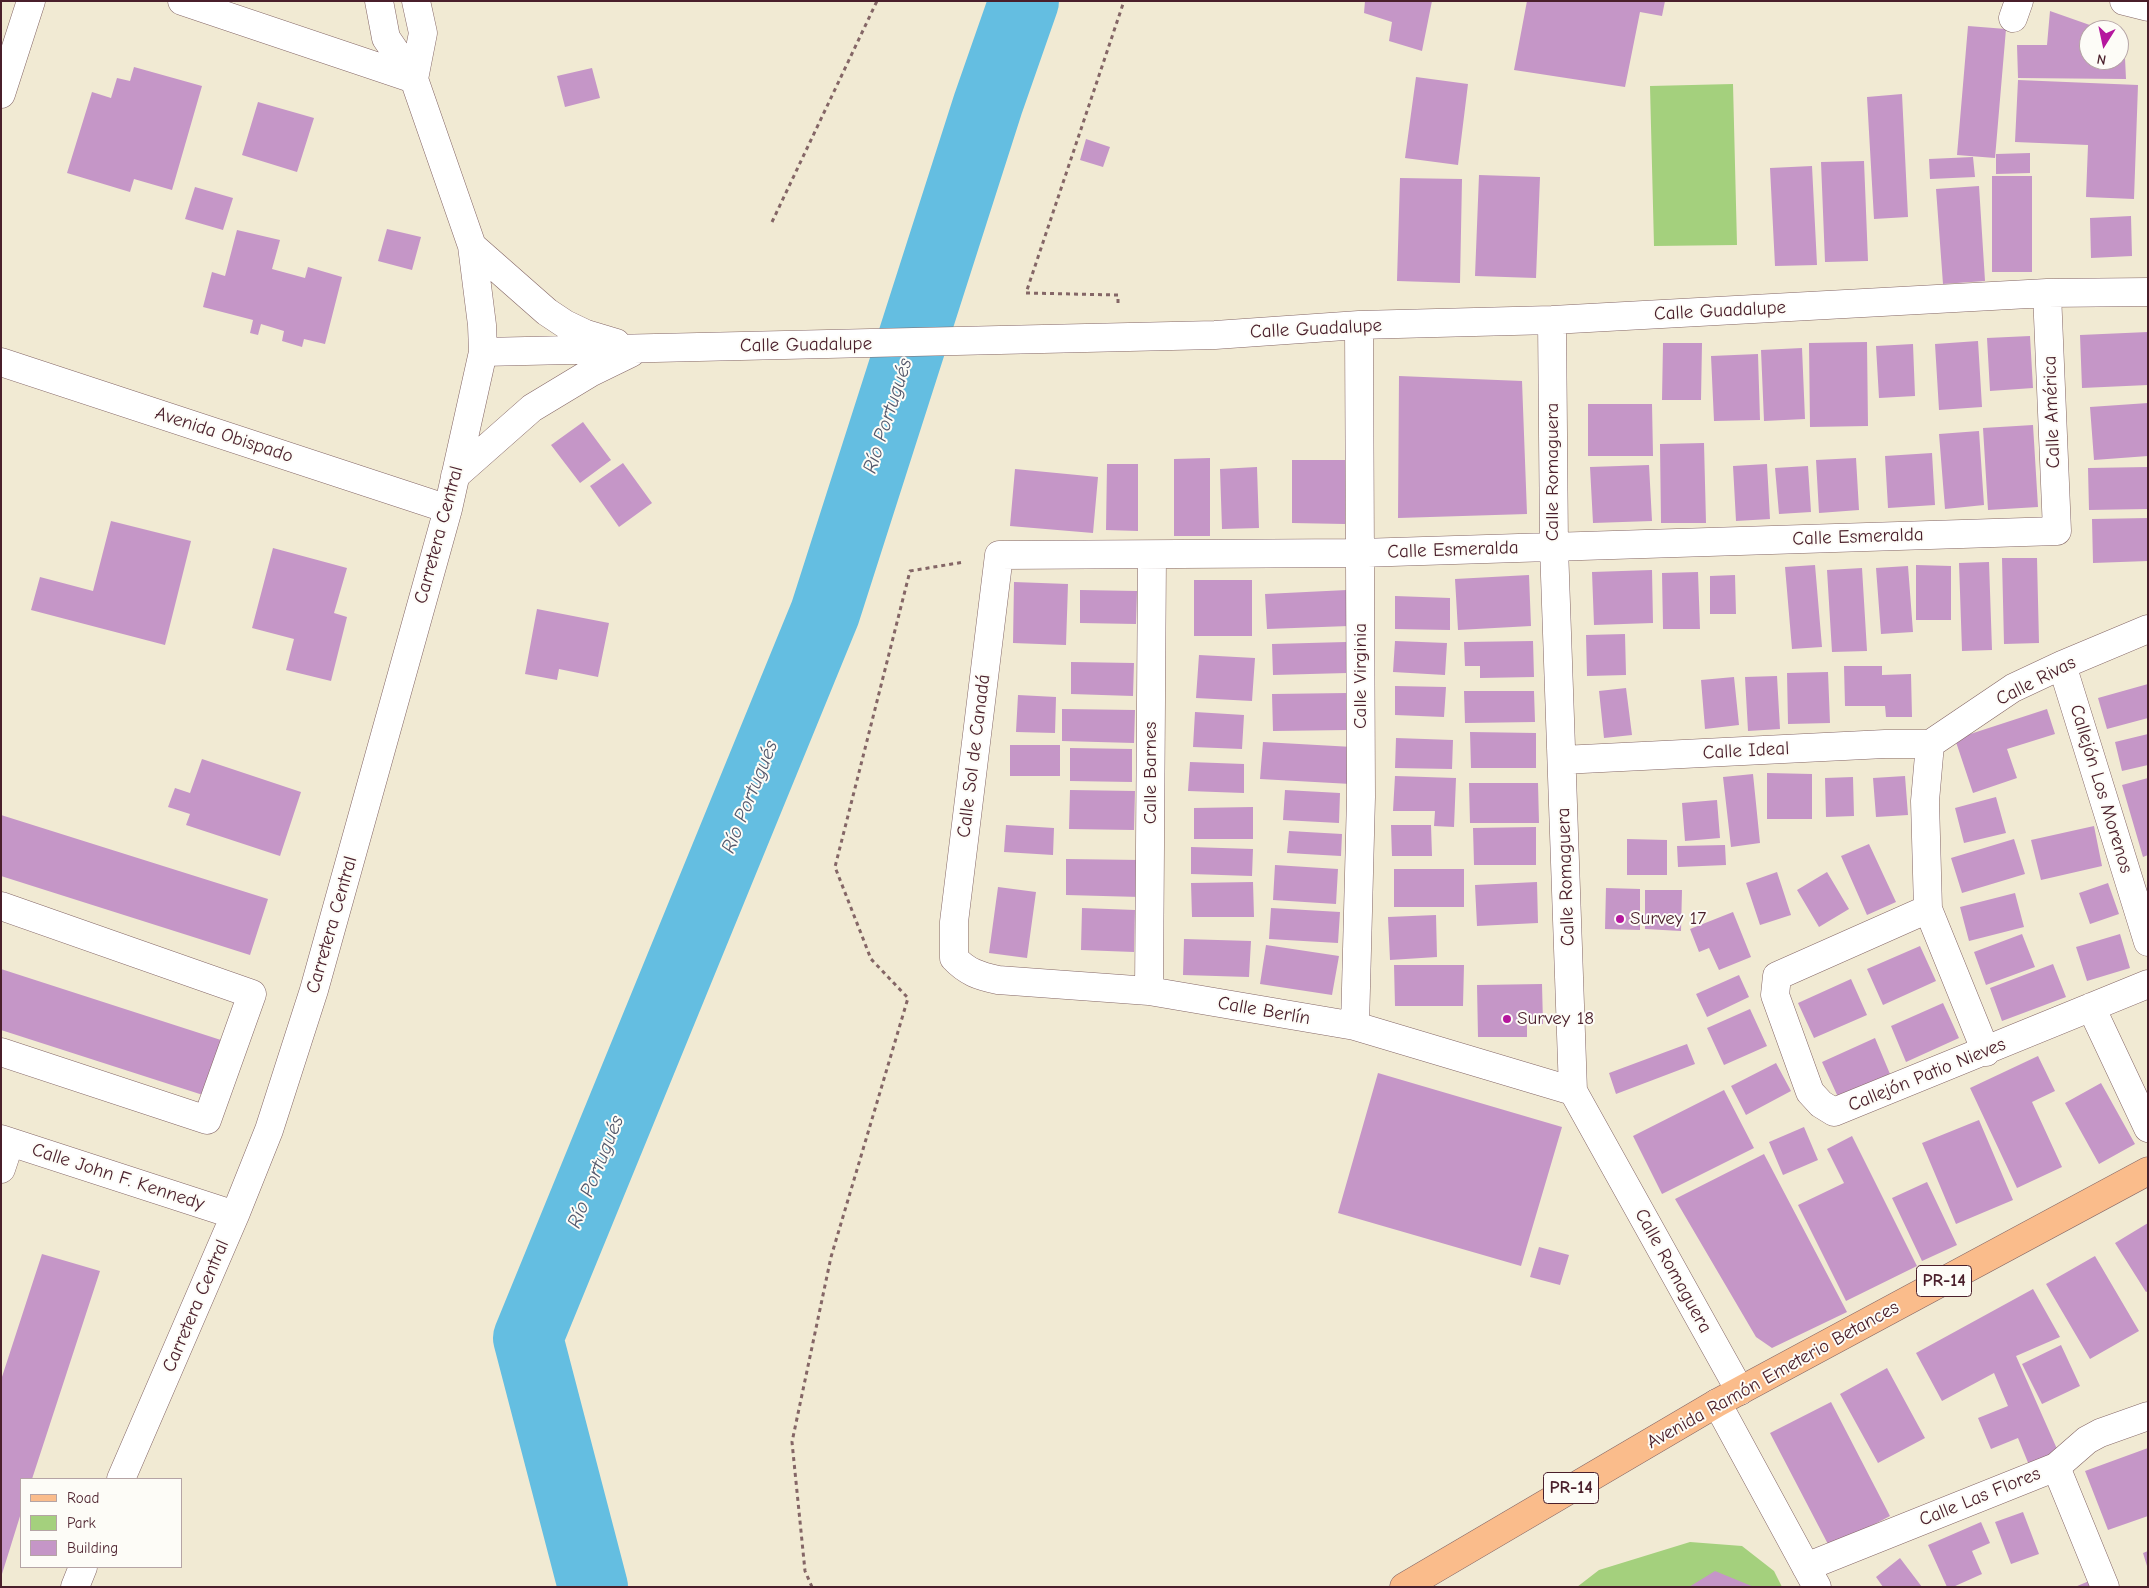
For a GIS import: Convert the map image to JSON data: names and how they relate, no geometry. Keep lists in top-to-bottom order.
{
  "streets": {
    "main road": ["PR-14", "Avenida Ramón Emeterio Betances"],
    "street": [
      "Calle Guadalupe",
      "Calle América",
      "Avenida Obispado",
      "Calle Romaguera",
      "Carretera Central",
      "Calle Esmeralda",
      "Calle Virginia",
      "Calle Rivas",
      "Calle Ideal",
      "Calle Sol de Canadá",
      "Calle Barnes",
      "Callejón Los Morenos",
      "Calle Berlín",
      "Callejón Patio Nieves",
      "Calle John F. Kennedy",
      "Calle Las Flores"
    ]
  },
  "crossings": [
    ["Calle Guadalupe", "Calle América"],
    ["Calle Guadalupe", "Calle Romaguera"],
    ["Calle Guadalupe", "Carretera Central"],
    ["Calle Guadalupe", "Calle Virginia"],
    ["Calle América", "Calle Esmeralda"],
    ["Avenida Obispado", "Carretera Central"],
    ["Calle Romaguera", "Calle Esmeralda"],
    ["Calle Romaguera", "Calle Ideal"],
    ["Calle Romaguera", "Calle Berlín"],
    ["Calle Romaguera", "Avenida Ramón Emeterio Betances"],
    ["Calle Romaguera", "Calle Las Flores"],
    ["Carretera Central", "Calle John F. Kennedy"],
    ["Calle Esmeralda", "Calle Virginia"],
    ["Calle Esmeralda", "Calle Sol de Canadá"],
    ["Calle Esmeralda", "Calle Barnes"],
    ["Calle Virginia", "Calle Berlín"],
    ["Calle Rivas", "Calle Ideal"],
    ["Calle Rivas", "Callejón Los Morenos"],
    ["Calle Sol de Canadá", "Calle Berlín"],
    ["Calle Barnes", "Calle Berlín"]
  ],
  "water": ["Río Portugués"],
  "places": ["Survey 17", "Survey 18"],
  "legend": ["Road", "Park", "Building"],
  "north": "bottom"
}
